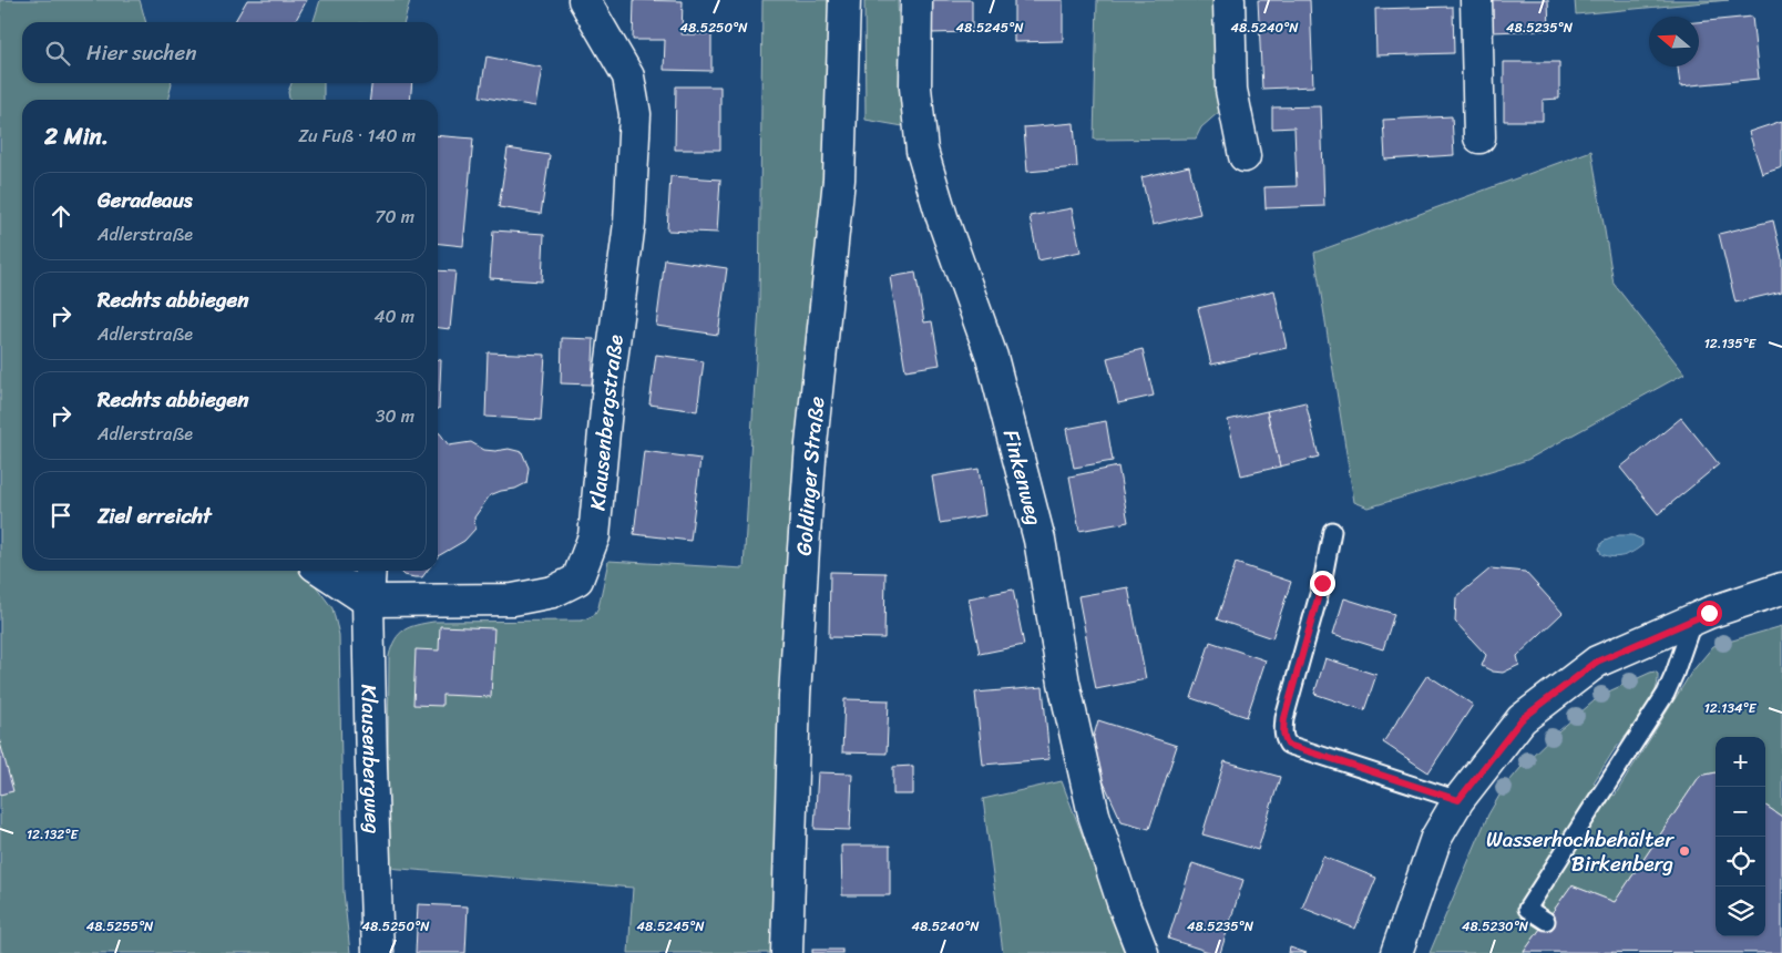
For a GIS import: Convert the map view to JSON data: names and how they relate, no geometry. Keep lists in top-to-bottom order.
{
  "streets": {
    "street": [
      "Klausenbergstraße",
      "Goldinger Straße",
      "Finkenweg",
      "Klausenbergweg"
    ]
  },
  "crossings": [
    ["Klausenbergstraße", "Klausenbergweg"]
  ],
  "places": ["Wasserhochbehälter Birkenberg"],
  "north": "left",
  "page": {
    "search": "Hier suchen",
    "heading": ["2 Min.", "Zu Fuß · 140 m"],
    "list": [
      ["Geradeaus", "Adlerstraße", "70 m"],
      ["Rechts abbiegen", "Adlerstraße", "40 m"],
      ["Rechts abbiegen", "Adlerstraße", "30 m"],
      "Ziel erreicht"
    ],
    "map_buttons": ["+", "−"]
  },
  "coordinates": [
    "48.5250°N",
    "48.5245°N",
    "48.5240°N",
    "48.5235°N",
    "12.135°E",
    "12.134°E",
    "12.132°E",
    "48.5255°N",
    "48.5230°N"
  ]
}
